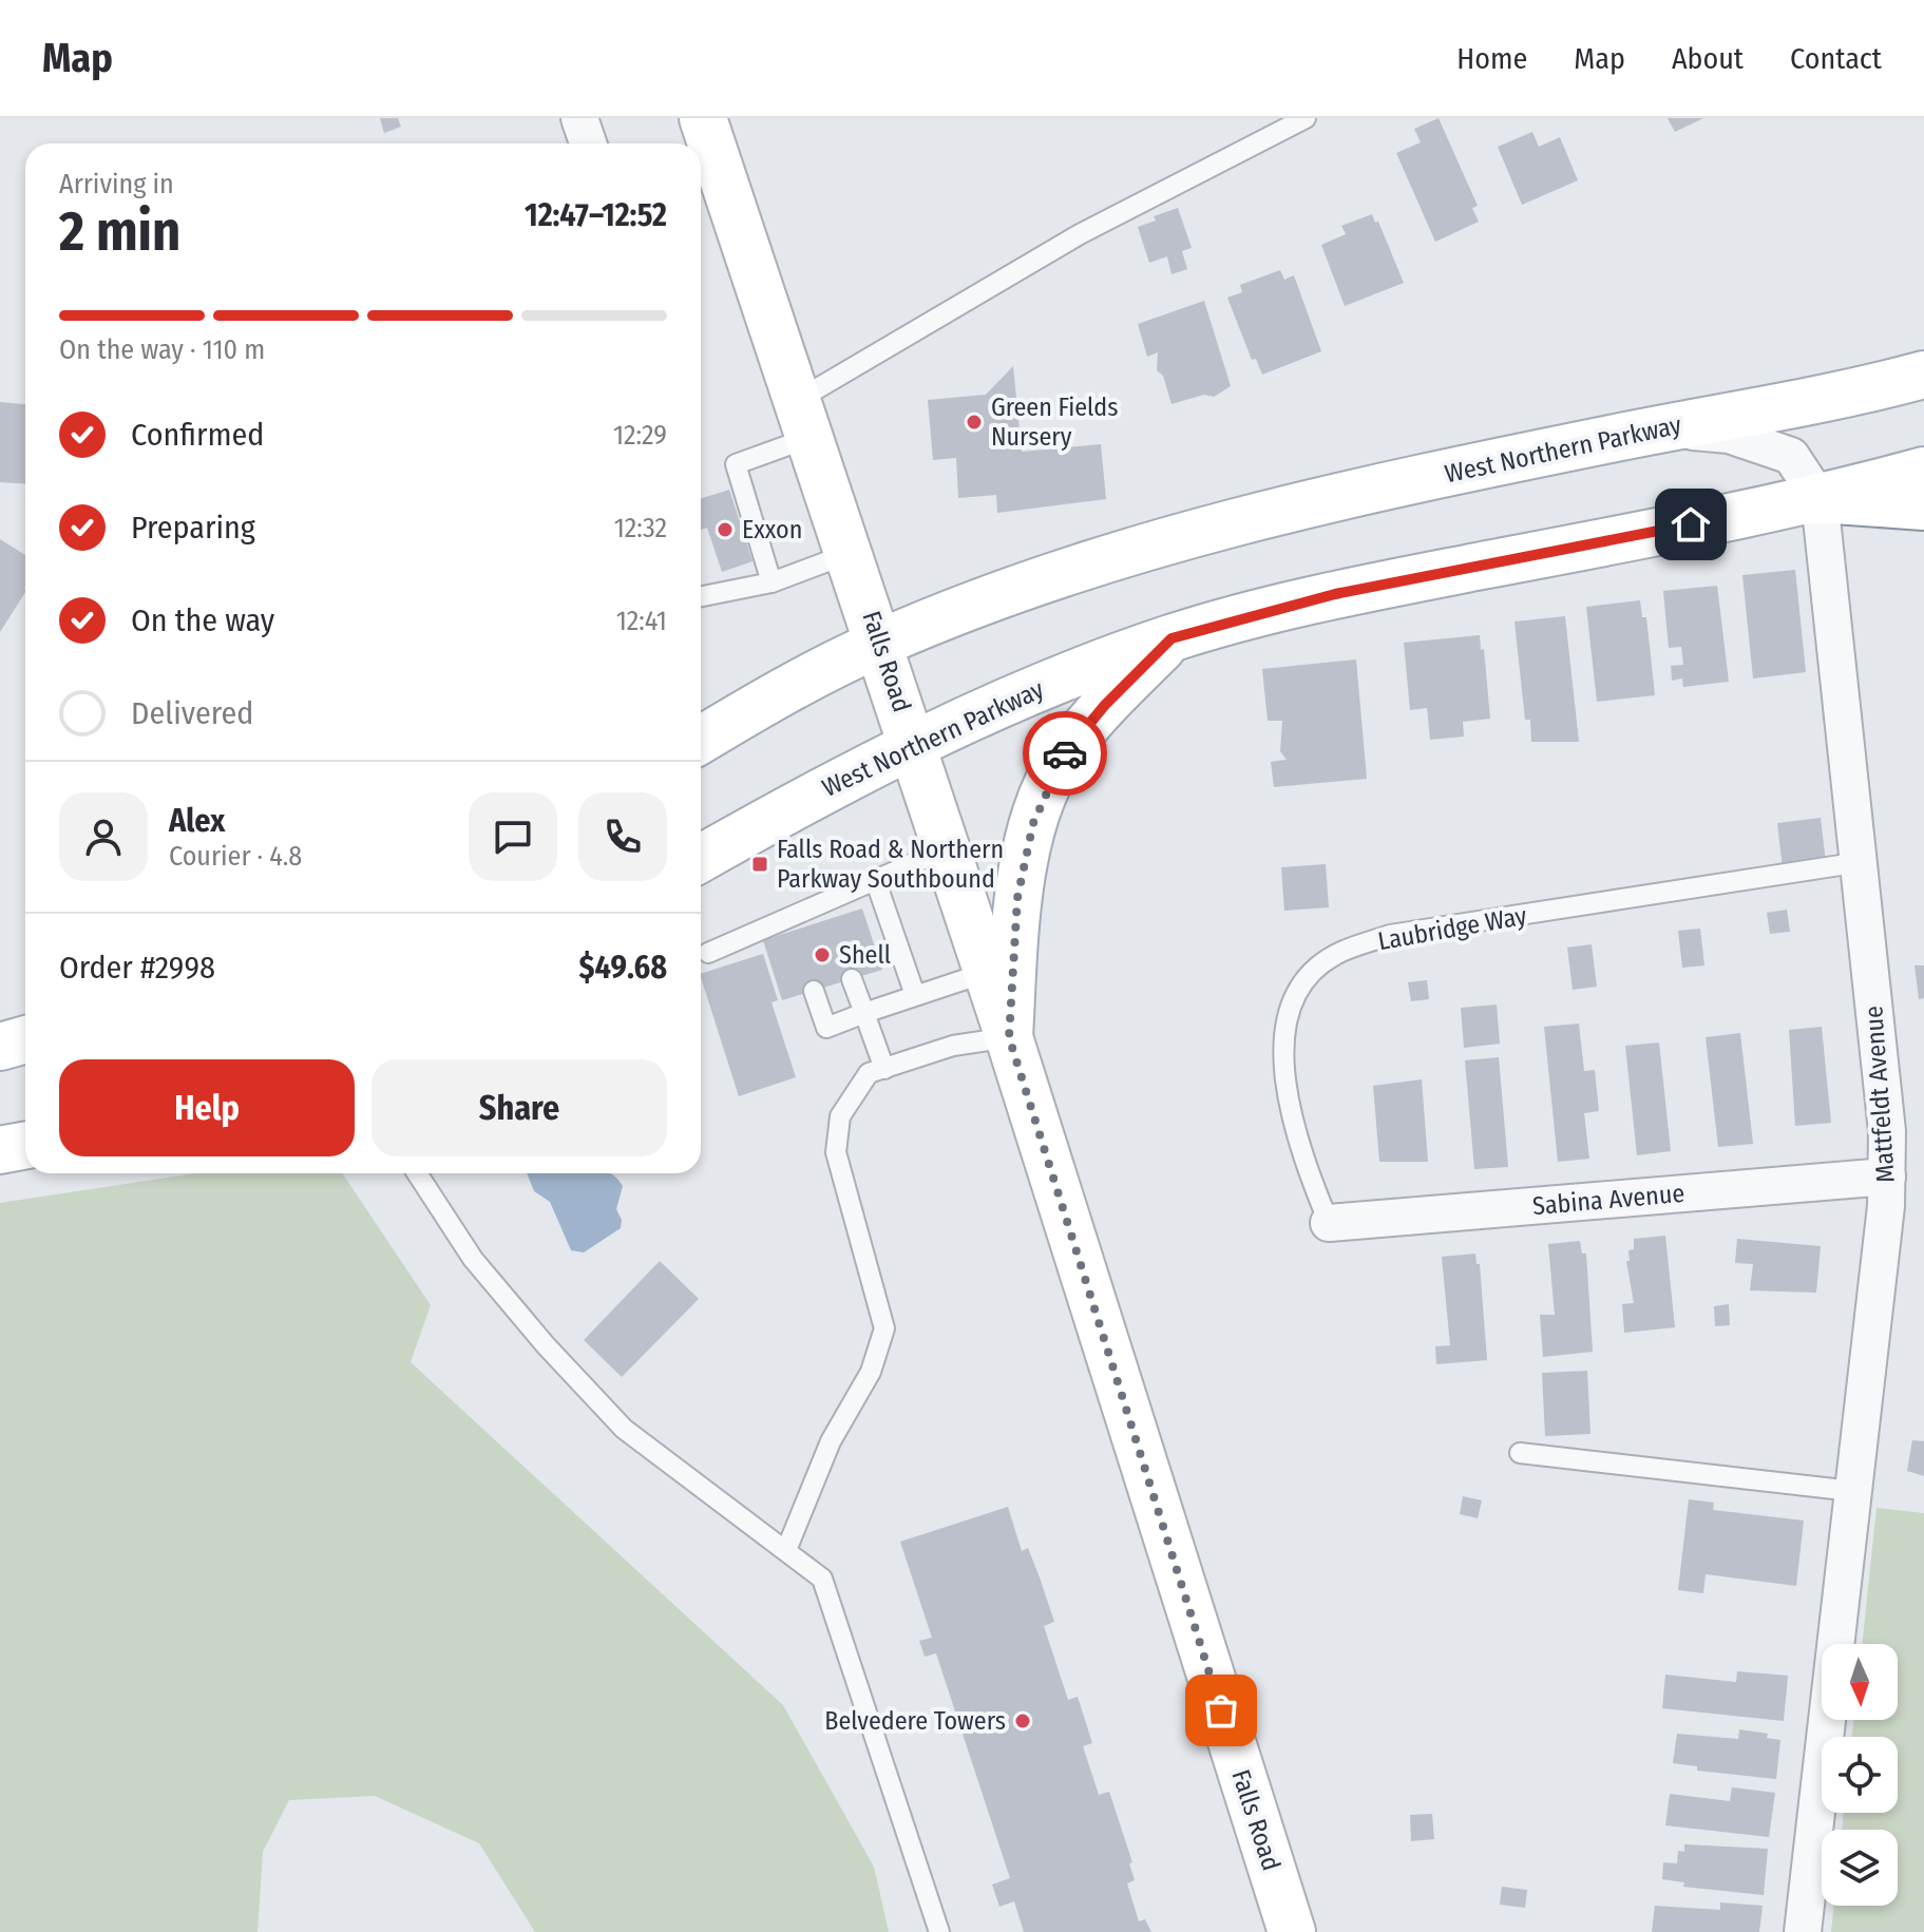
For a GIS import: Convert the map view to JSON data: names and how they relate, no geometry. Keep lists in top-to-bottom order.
{
  "streets": {
    "main road": ["West Northern Parkway", "Falls Road"],
    "street": ["Mattfeldt Avenue", "Sabina Avenue"],
    "lane": ["Laubridge Way"]
  },
  "crossings": [
    ["West Northern Parkway", "Falls Road"],
    ["West Northern Parkway", "Mattfeldt Avenue"],
    ["Laubridge Way", "Mattfeldt Avenue"],
    ["Laubridge Way", "Sabina Avenue"],
    ["Mattfeldt Avenue", "Sabina Avenue"]
  ],
  "places": {
    "other": [
      "Green Fields Nursery",
      "Exxon",
      "Shell",
      "Belvedere Towers"
    ],
    "transit": ["Falls Road & Northern Parkway Southbound"]
  },
  "north": "bottom",
  "page": {
    "header": "Map",
    "nav": [
      "Home",
      "Map",
      "About",
      "Contact"
    ],
    "heading": ["2 min", "Arriving in", "12:47–12:52"],
    "panel": [
      "Alex",
      "Courier · 4.8",
      "Order #2998",
      "$49.68"
    ],
    "bar": "On the way · 110 m",
    "list": [
      ["Confirmed", "12:29"],
      ["Preparing", "12:32"],
      ["On the way", "12:41"],
      "Delivered"
    ],
    "buttons": ["Help", "Share"]
  }
}
